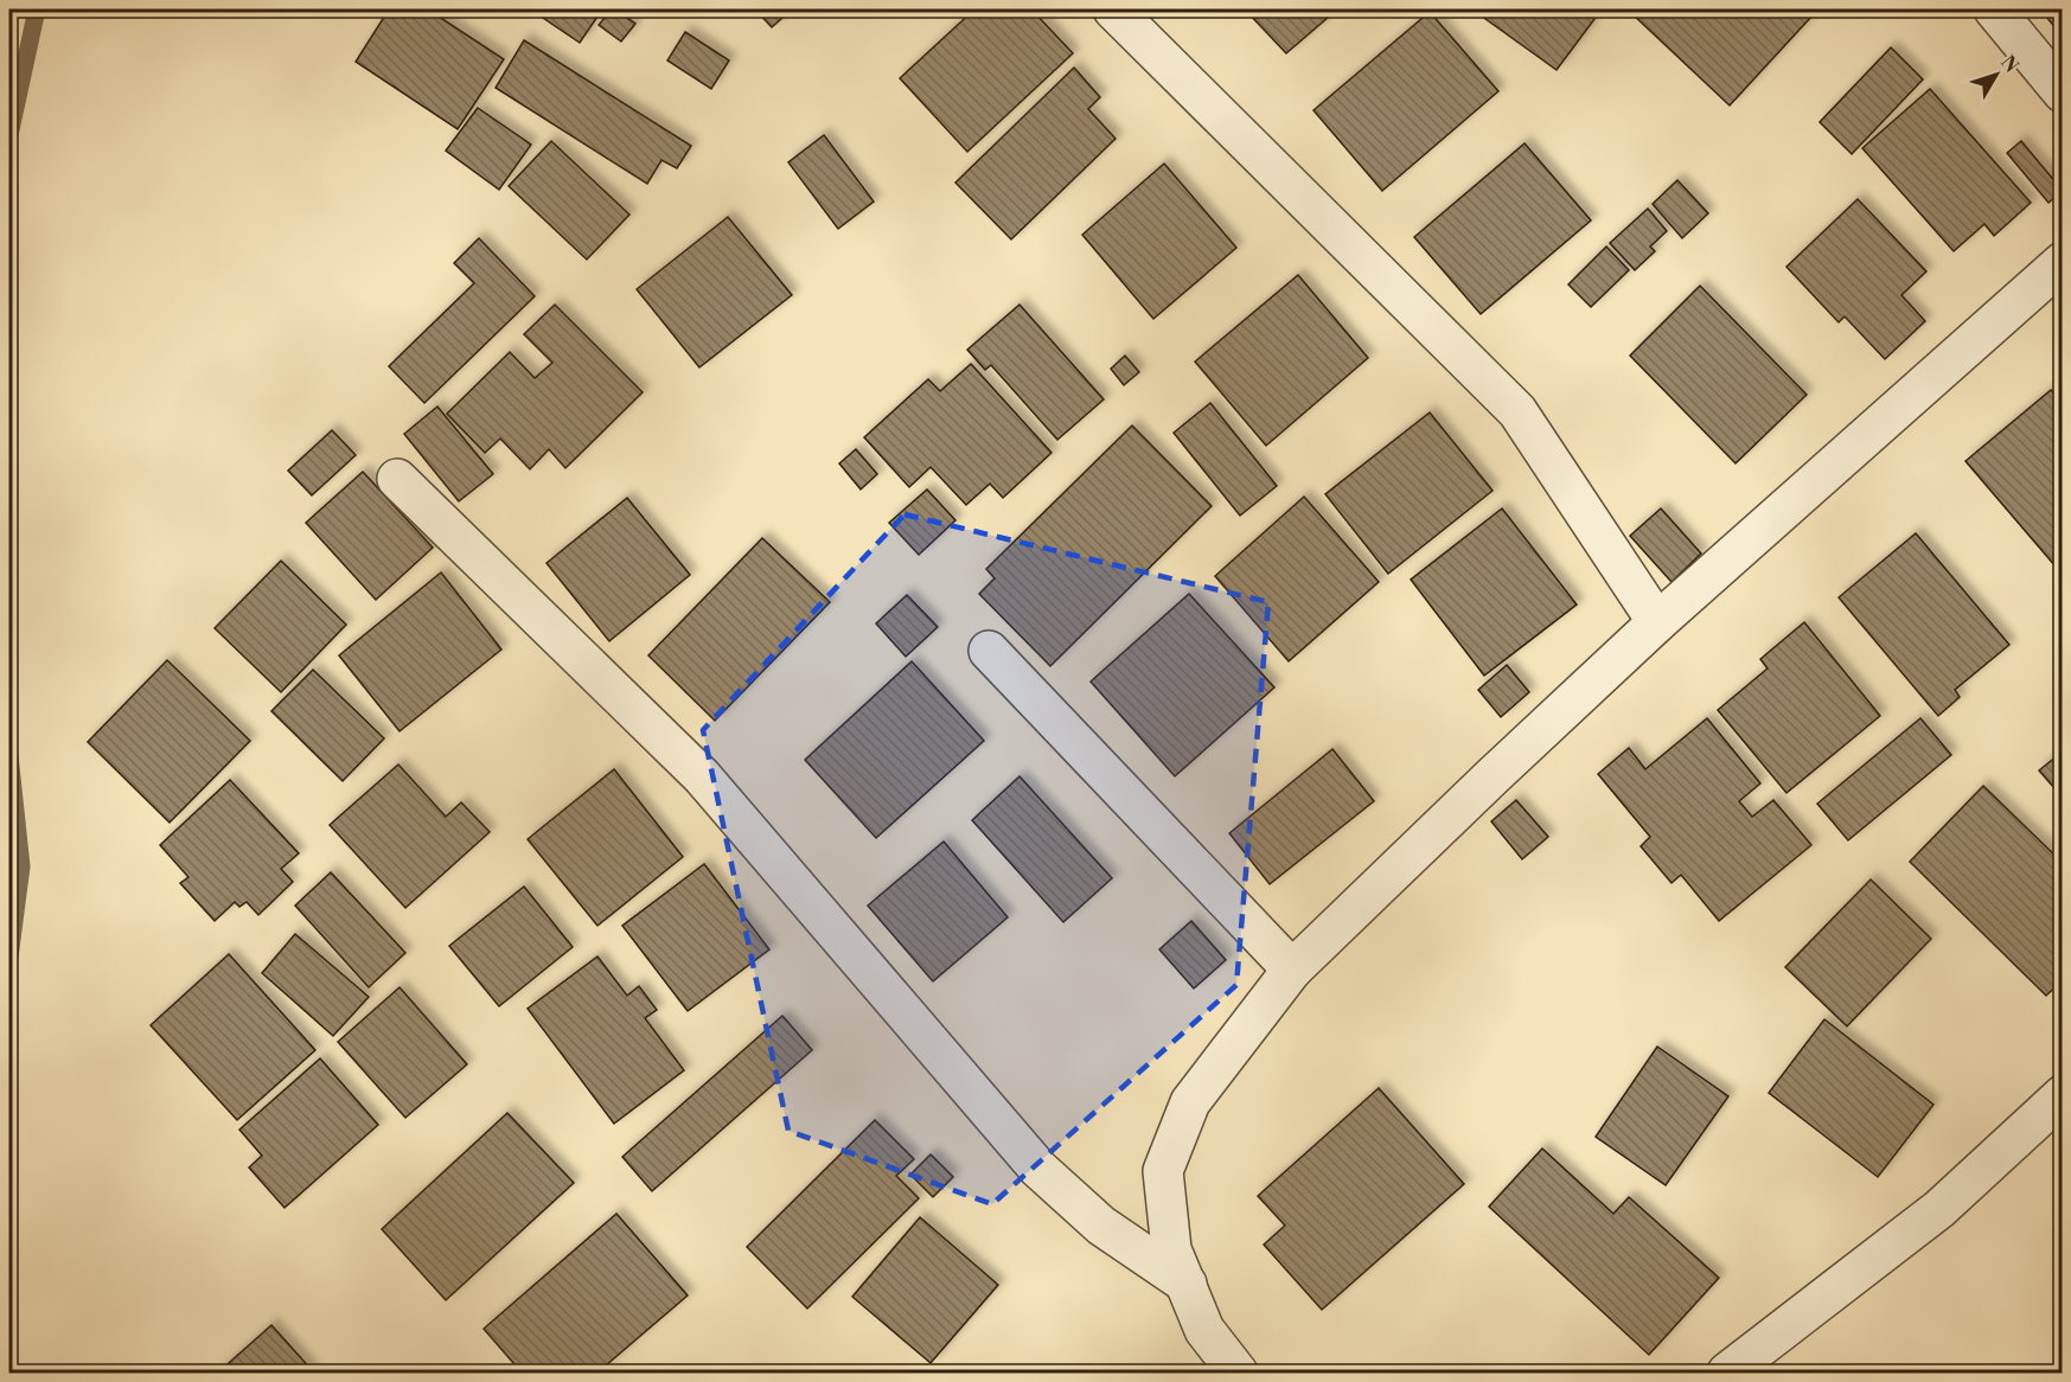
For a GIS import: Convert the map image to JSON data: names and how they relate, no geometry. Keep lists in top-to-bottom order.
{
  "north": "top right"
}
